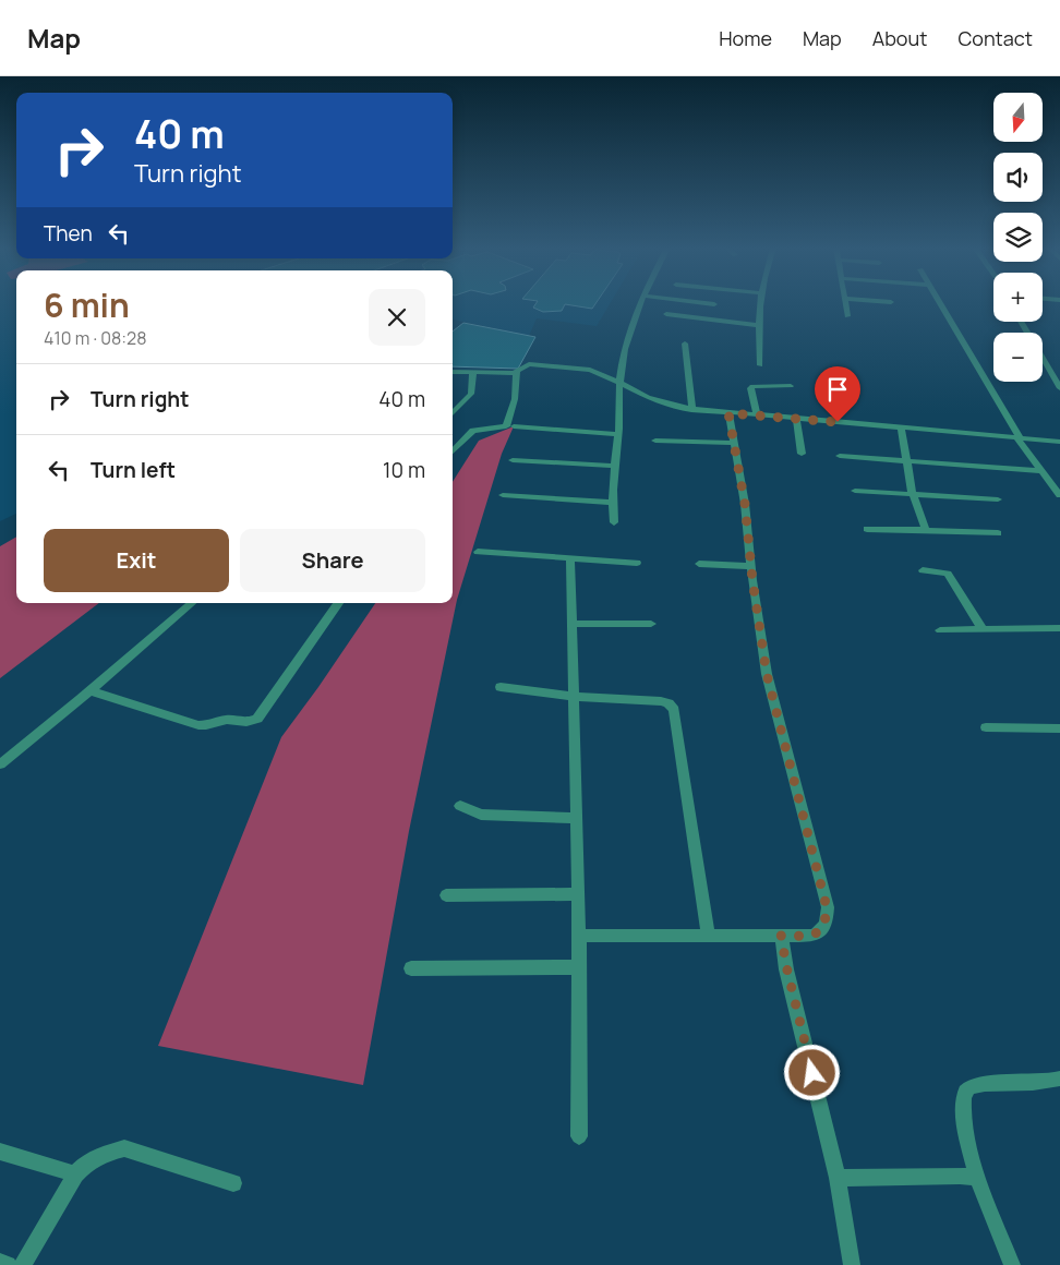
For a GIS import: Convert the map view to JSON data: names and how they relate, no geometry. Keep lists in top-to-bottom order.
{
  "north": "bottom",
  "page": {
    "header": "Map",
    "nav": [
      "Home",
      "Map",
      "About",
      "Contact"
    ],
    "map_buttons": ["+", "−"],
    "turn": ["40 m", "Turn right"],
    "then": "Then",
    "heading": ["6 min", "410 m · 08:28"],
    "list": [
      {
        "name": "Turn right",
        "value": "40 m"
      },
      {
        "name": "Turn left",
        "value": "10 m"
      }
    ],
    "buttons": ["Exit", "Share"]
  }
}
